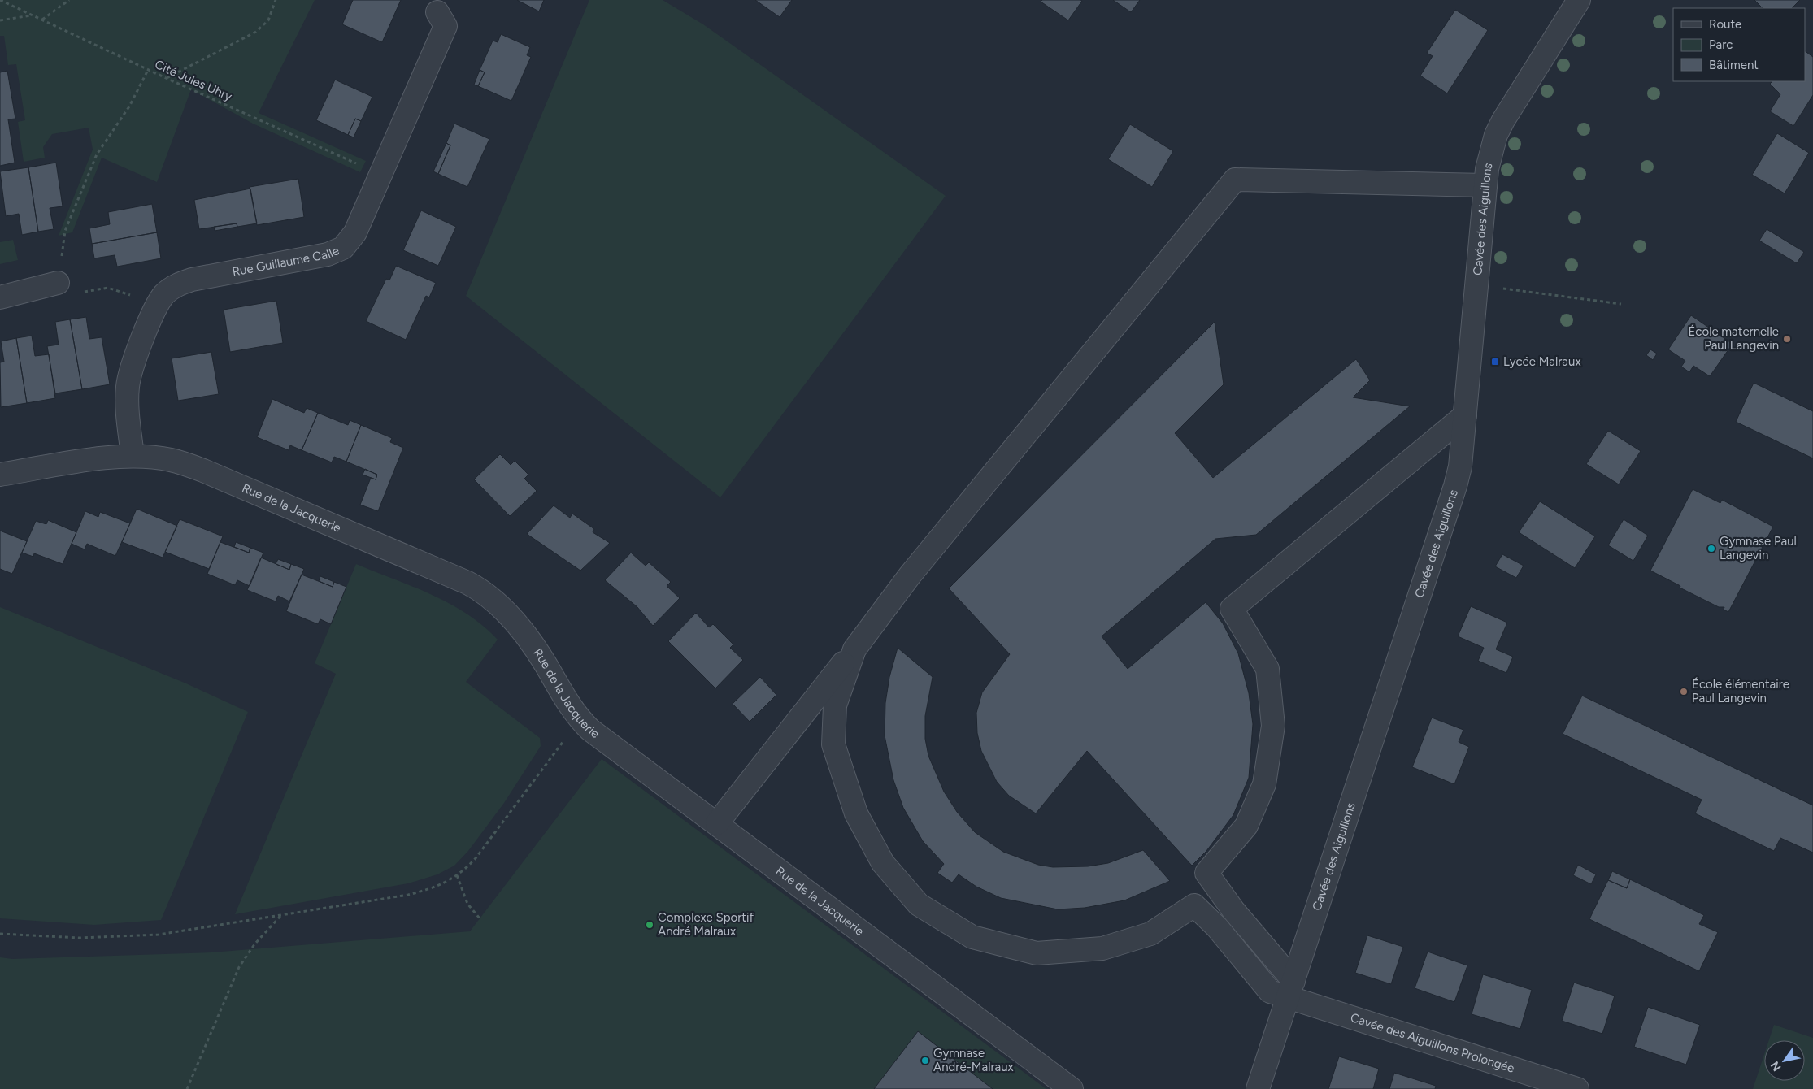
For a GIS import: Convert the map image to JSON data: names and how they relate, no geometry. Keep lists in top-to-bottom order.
{
  "streets": {
    "street": [
      "Cavée des Aiguillons",
      "Rue Guillaume Calle",
      "Rue de la Jacquerie",
      "Cavée des Aiguillons Prolongée"
    ],
    "path": ["Cité Jules Uhry"]
  },
  "crossings": [
    ["Cité Jules Uhry", "Rue Guillaume Calle"],
    ["Cavée des Aiguillons", "Cavée des Aiguillons Prolongée"],
    ["Rue Guillaume Calle", "Rue de la Jacquerie"]
  ],
  "places": {
    "other": [
      "École maternelle Paul Langevin",
      "Gymnase Paul Langevin",
      "École élémentaire Paul Langevin",
      "Complexe Sportif André Malraux",
      "Gymnase André-Malraux"
    ],
    "transit": ["Lycée Malraux"]
  },
  "legend": ["Route", "Parc", "Bâtiment"],
  "north": "bottom left"
}
